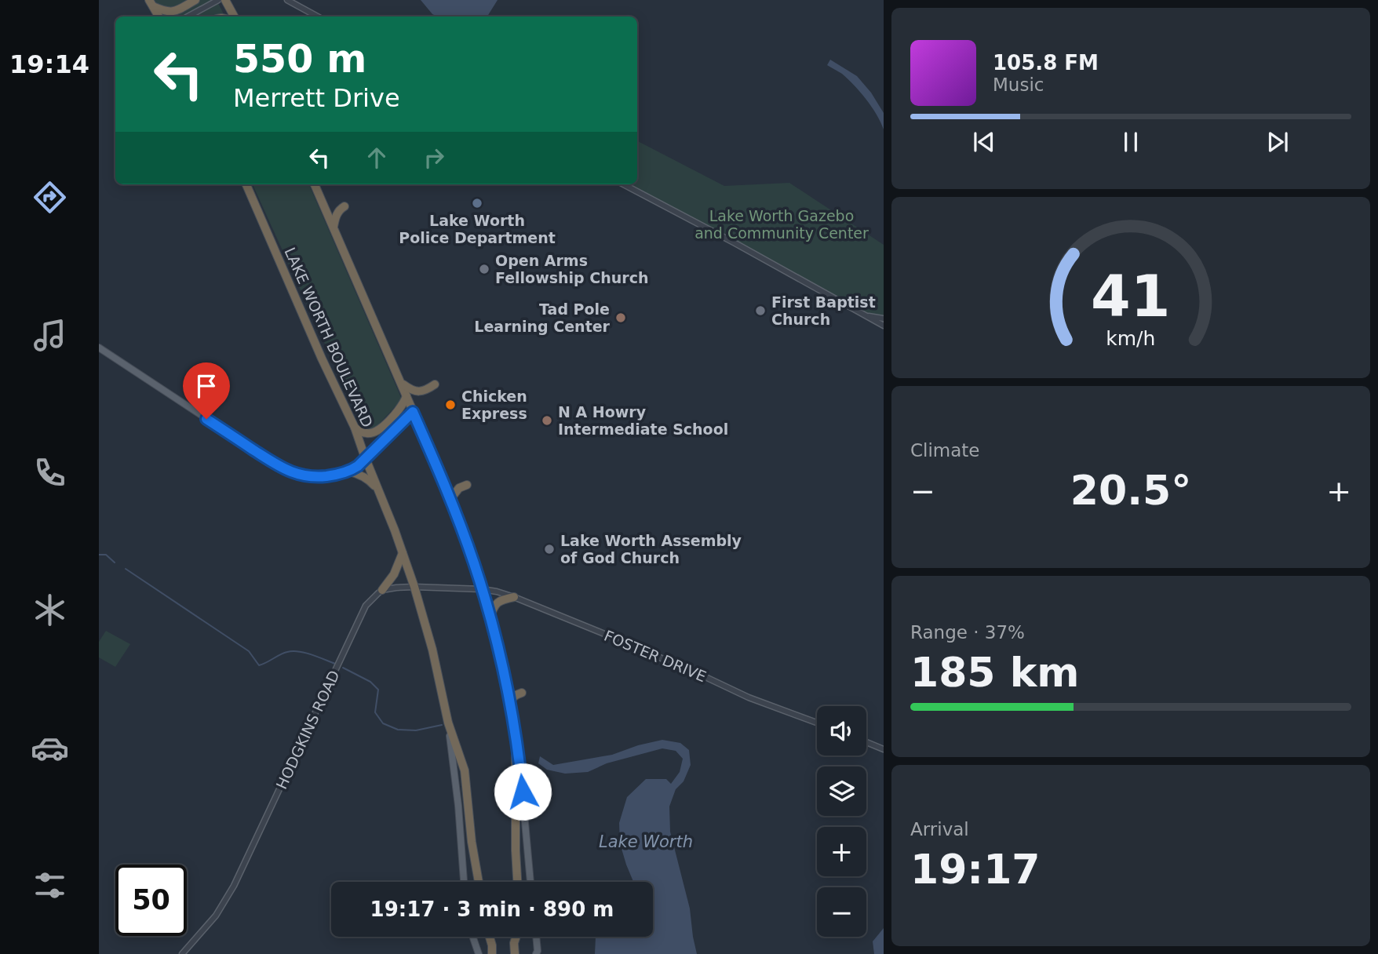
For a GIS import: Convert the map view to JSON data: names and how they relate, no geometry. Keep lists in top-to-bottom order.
{
  "streets": {
    "highway": ["LAKE WORTH BOULEVARD"],
    "street": ["FOSTER DRIVE", "HODGKINS ROAD"]
  },
  "water": ["Lake Worth"],
  "parks": ["Lake Worth Gazebo and Community Center"],
  "places": [
    "Lake Worth Police Department",
    "Open Arms Fellowship Church",
    "First Baptist Church",
    "Tad Pole Learning Center",
    "Chicken Express",
    "N A Howry Intermediate School",
    "Lake Worth Assembly of God Church"
  ],
  "page": {
    "tabs": "19:14",
    "turn": ["550 m", "Merrett Drive"],
    "song": ["105.8 FM", "Music"],
    "tile": [
      "Climate",
      ["Range · 37%", "185 km"],
      ["Arrival", "19:17"]
    ],
    "heat": ["−", "20.5°", "+"],
    "map_buttons": ["+", "−"],
    "limit": "50",
    "trip": "19:17 · 3 min · 890 m",
    "gauge": ["41", "km/h"]
  }
}
